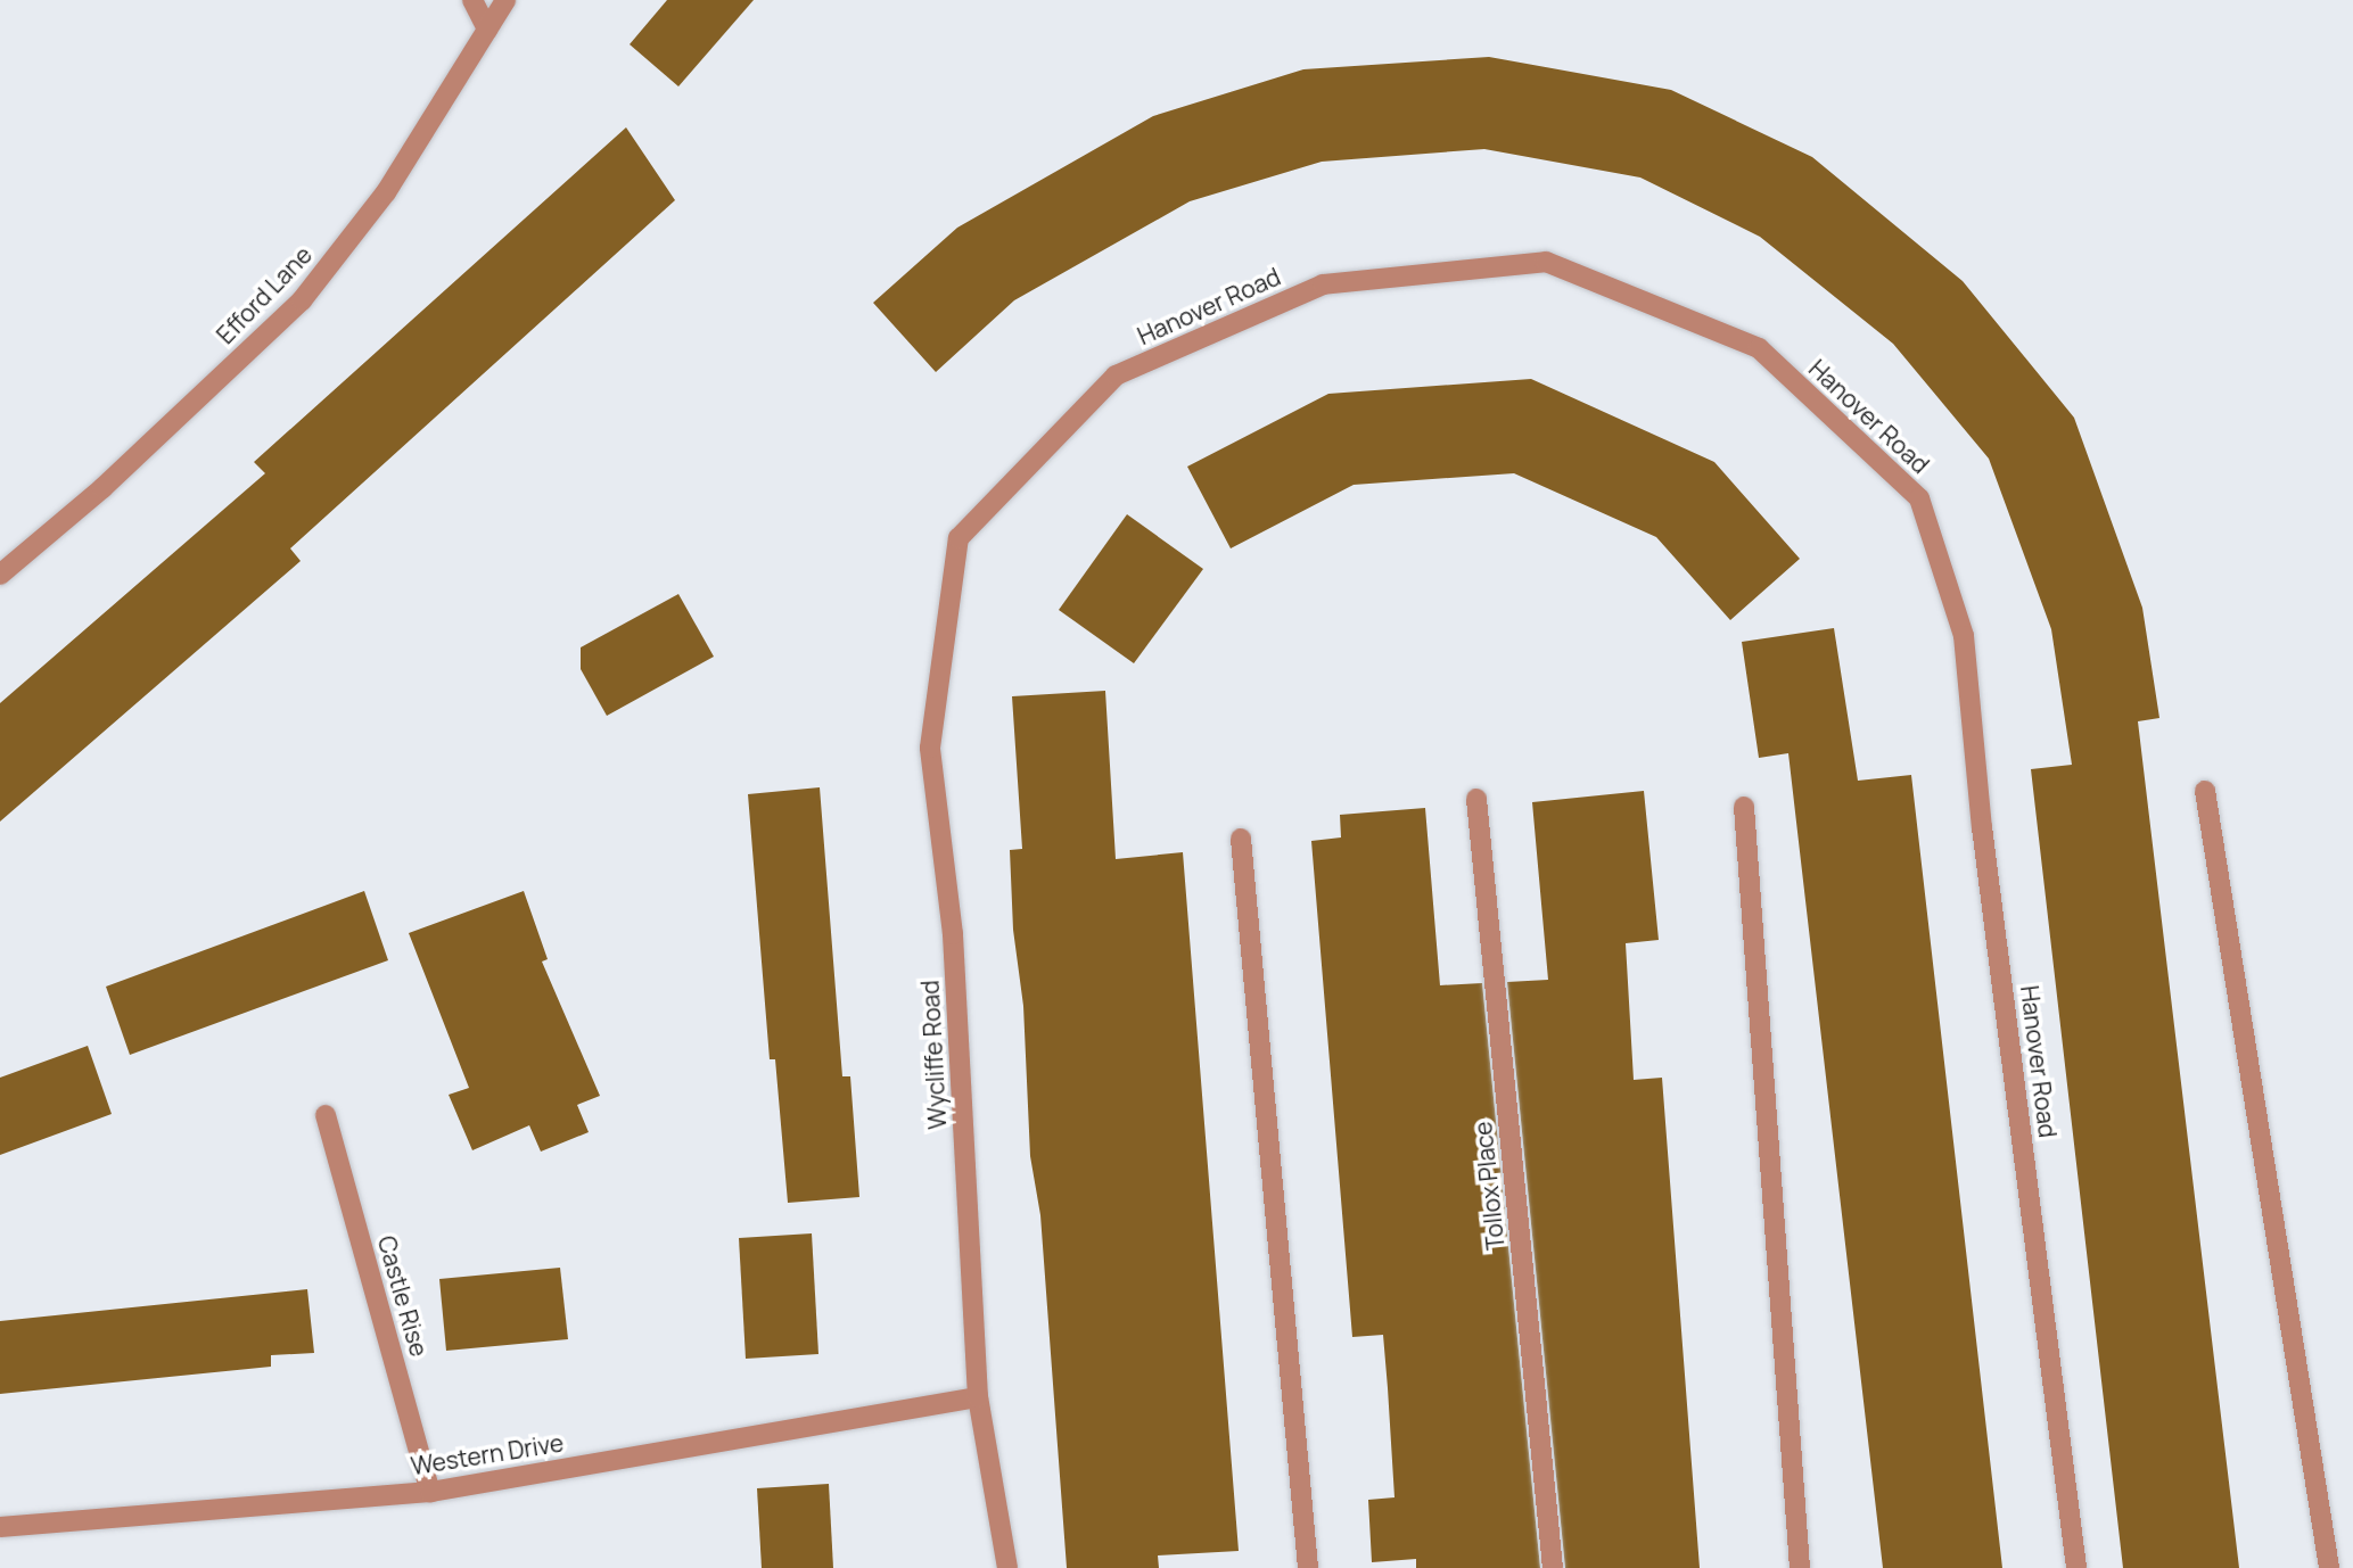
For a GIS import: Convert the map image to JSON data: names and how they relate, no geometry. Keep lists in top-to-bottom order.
{
  "streets": {
    "street": [
      "Efford Lane",
      "Hanover Road",
      "Wycliffe Road",
      "Tollox Place",
      "Castle Rise",
      "Western Drive"
    ]
  },
  "crossings": [
    ["Hanover Road", "Wycliffe Road"],
    ["Wycliffe Road", "Western Drive"],
    ["Castle Rise", "Western Drive"]
  ]
}
